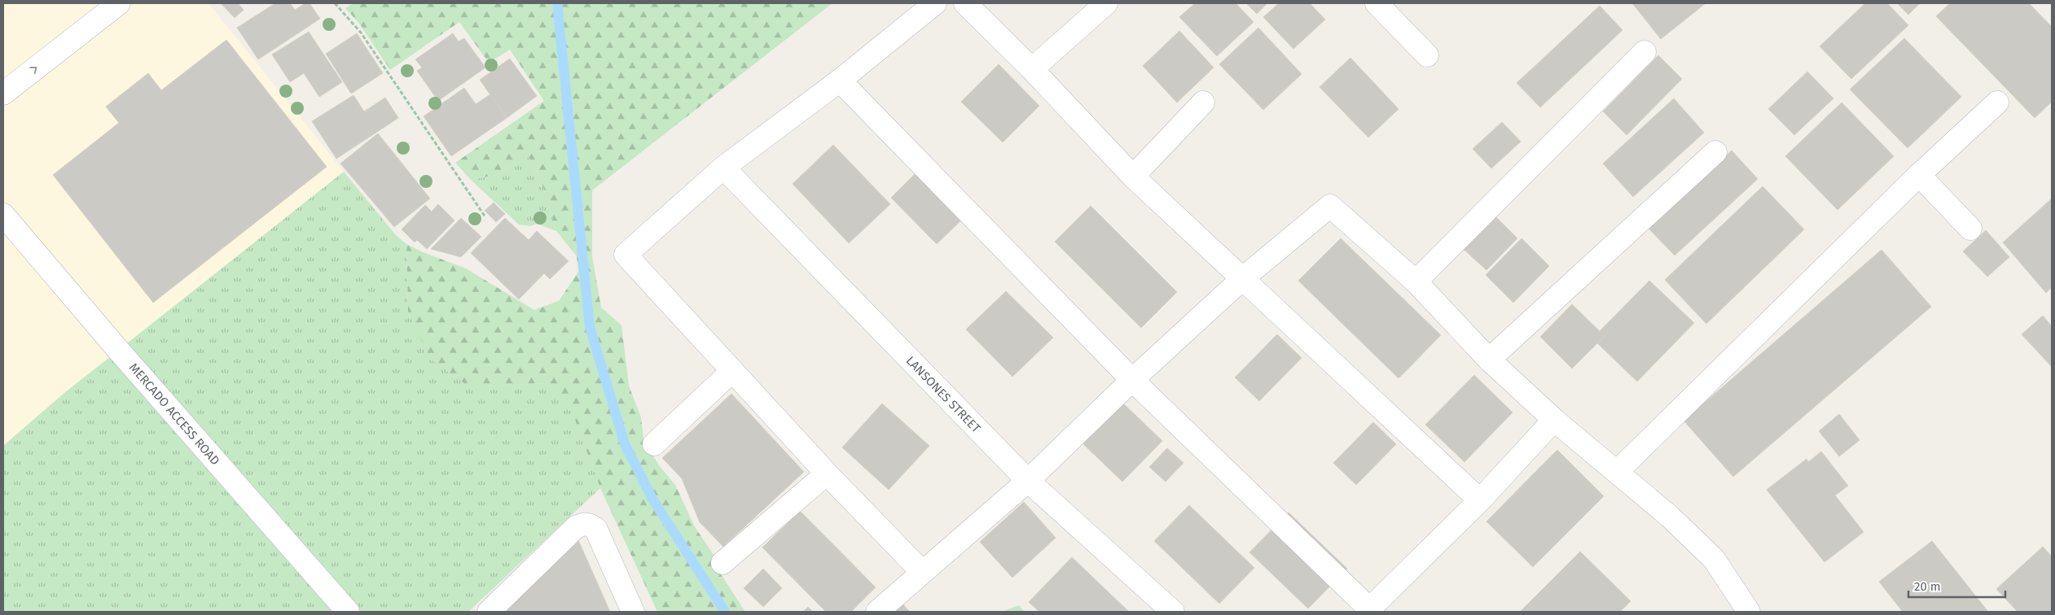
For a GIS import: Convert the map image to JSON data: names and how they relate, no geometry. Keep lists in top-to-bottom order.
{
  "streets": {
    "street": ["LANSONES STREET", "MERCADO ACCESS ROAD"]
  },
  "scale_bar": "20 m"
}
